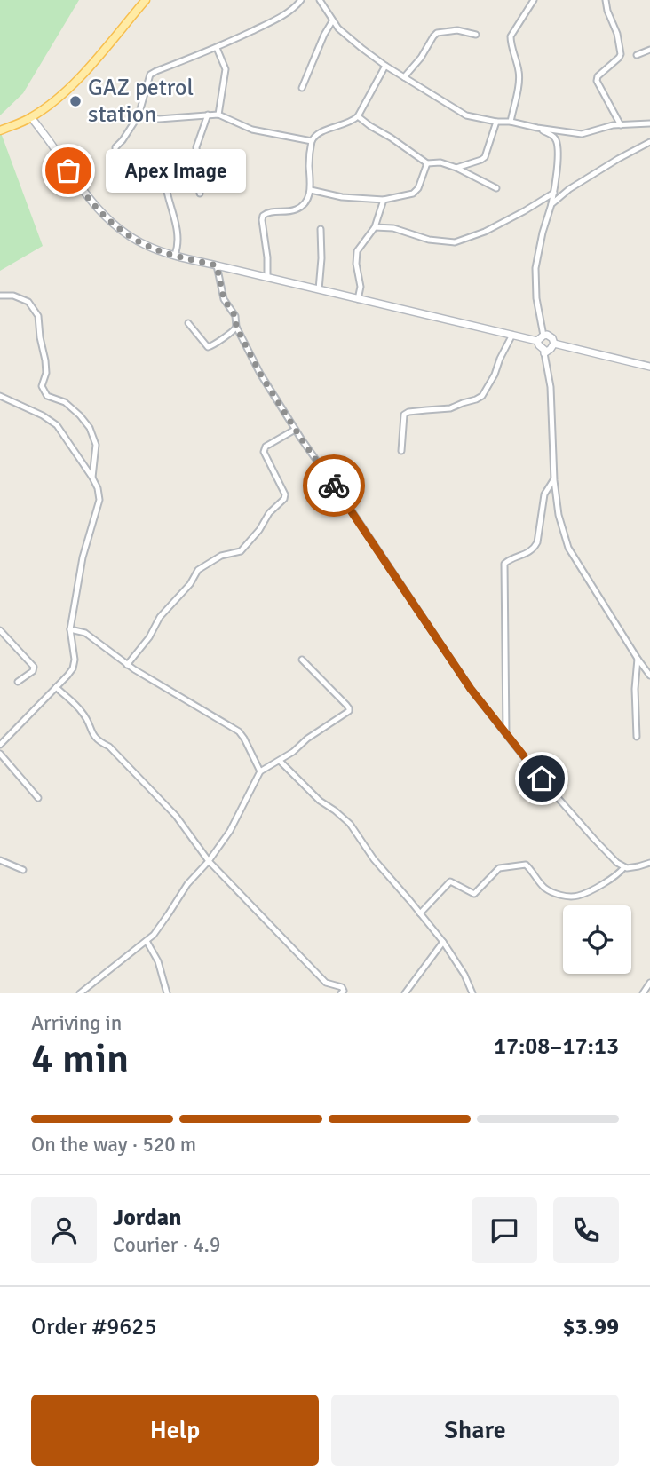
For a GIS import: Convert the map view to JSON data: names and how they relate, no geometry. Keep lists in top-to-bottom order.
{
  "places": ["GAZ petrol station", "Apex Image"],
  "page": {
    "bubble": "Apex Image",
    "heading": ["4 min", "Arriving in", "17:08–17:13"],
    "panel": [
      "Jordan",
      "Courier · 4.9",
      "Order #9625",
      "$3.99"
    ],
    "bar": "On the way · 520 m",
    "buttons": ["Help", "Share"]
  }
}
